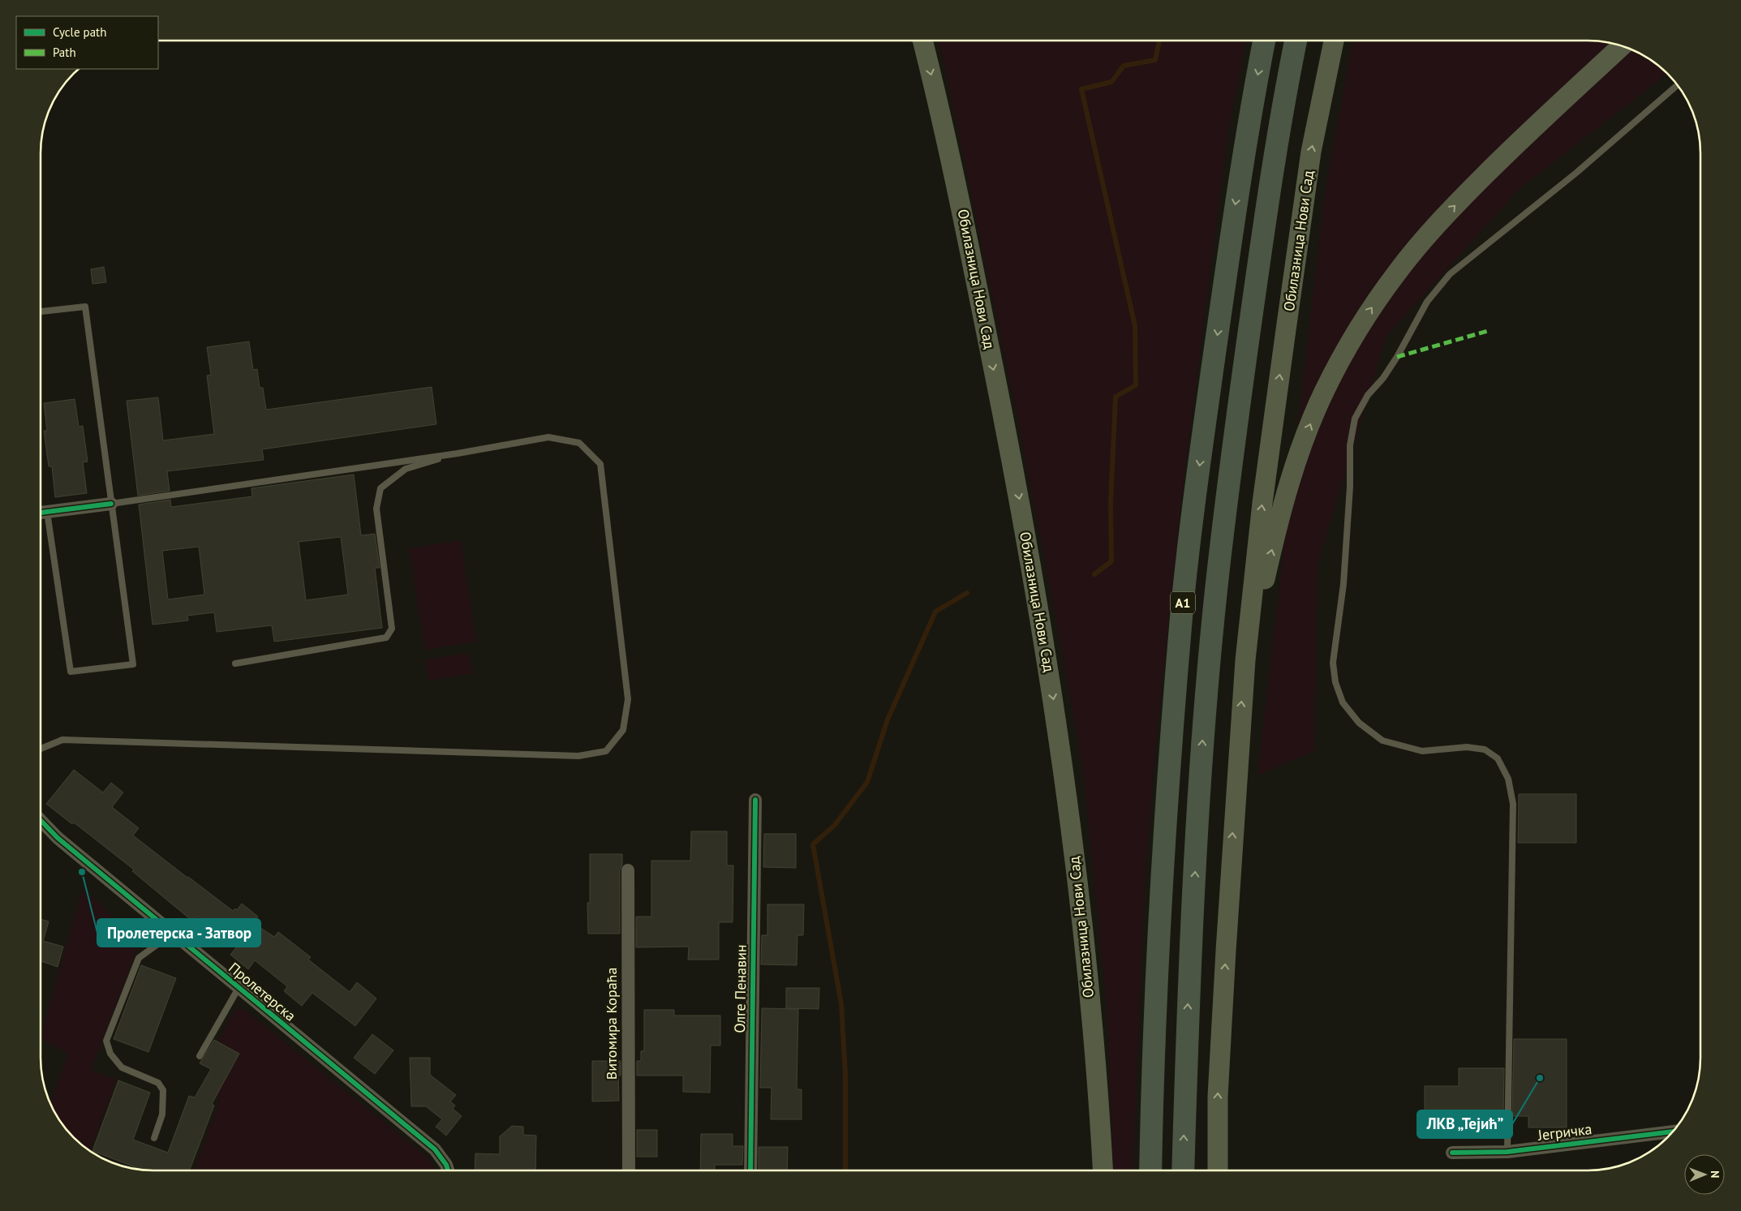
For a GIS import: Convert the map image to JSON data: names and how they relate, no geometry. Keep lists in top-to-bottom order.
{
  "streets": {
    "highway": ["A1"],
    "main road": ["Обилазница Нови Сад"],
    "street": [
      "Олге Пенавин",
      "Пролетерска",
      "Витомира Кораћа",
      "Јегричка"
    ]
  },
  "places": ["Пролетерска - Затвор", "ЛКВ „Тејић”"],
  "legend": ["Cycle path", "Path"],
  "north": "right"
}
